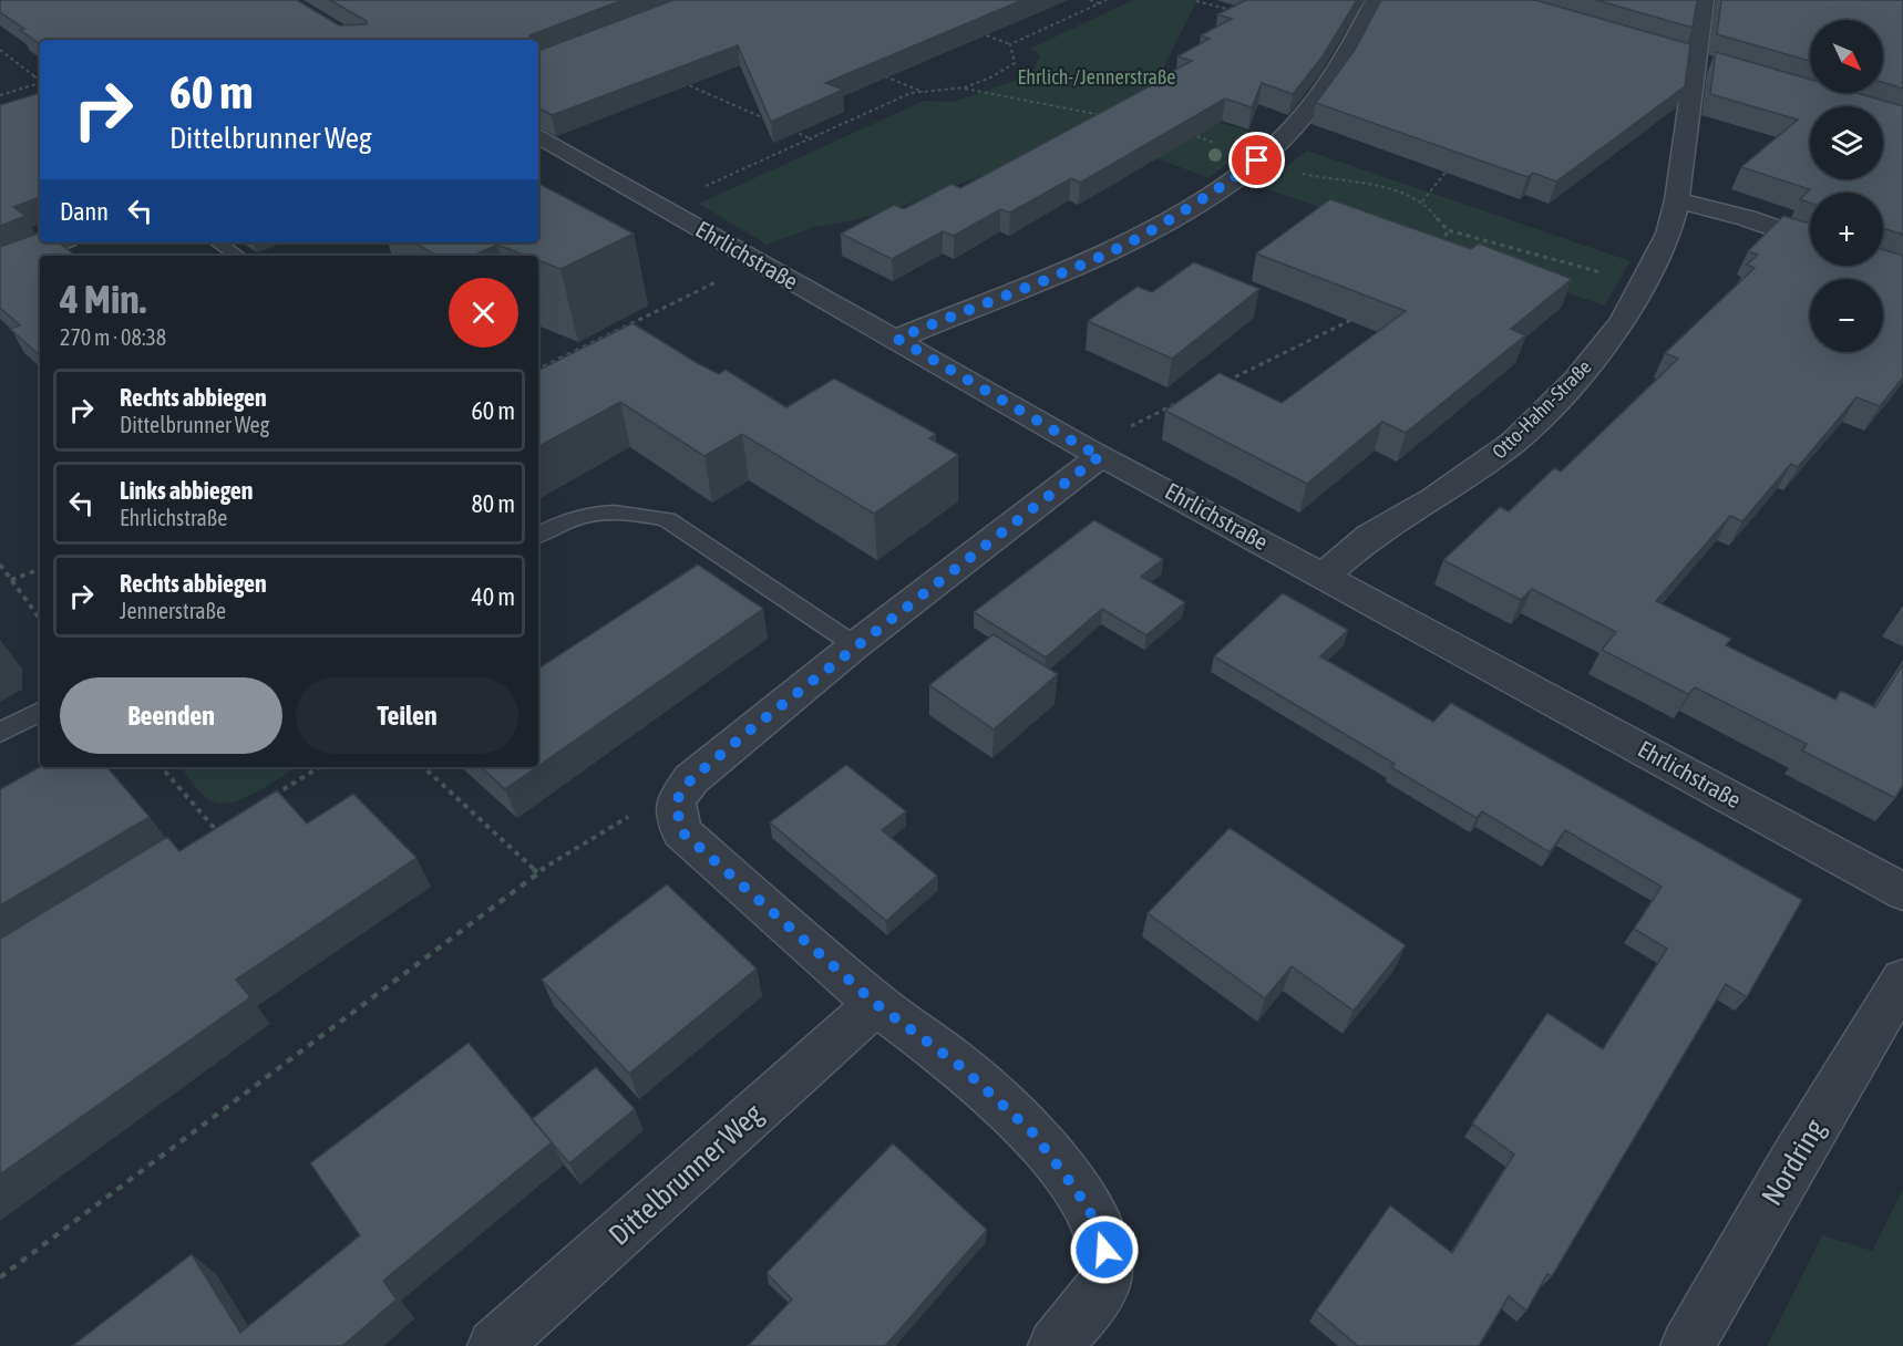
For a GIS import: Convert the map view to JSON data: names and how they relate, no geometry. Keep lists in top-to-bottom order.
{
  "streets": {
    "street": [
      "Ehrlichstraße",
      "Otto-Hahn-Straße",
      "Nordring",
      "Dittelbrunner Weg"
    ]
  },
  "crossings": [
    ["Ehrlichstraße", "Otto-Hahn-Straße"]
  ],
  "parks": ["Ehrlich-/Jennerstraße"],
  "north": "bottom right",
  "page": {
    "map_buttons": ["+", "−"],
    "turn": ["60 m", "Dittelbrunner Weg"],
    "then": "Dann",
    "heading": ["4 Min.", "270 m · 08:38"],
    "list": [
      {
        "name": "Rechts abbiegen",
        "note": "Dittelbrunner Weg",
        "value": "60 m"
      },
      {
        "name": "Links abbiegen",
        "note": "Ehrlichstraße",
        "value": "80 m"
      },
      {
        "name": "Rechts abbiegen",
        "note": "Jennerstraße",
        "value": "40 m"
      }
    ],
    "buttons": ["Beenden", "Teilen"]
  }
}
